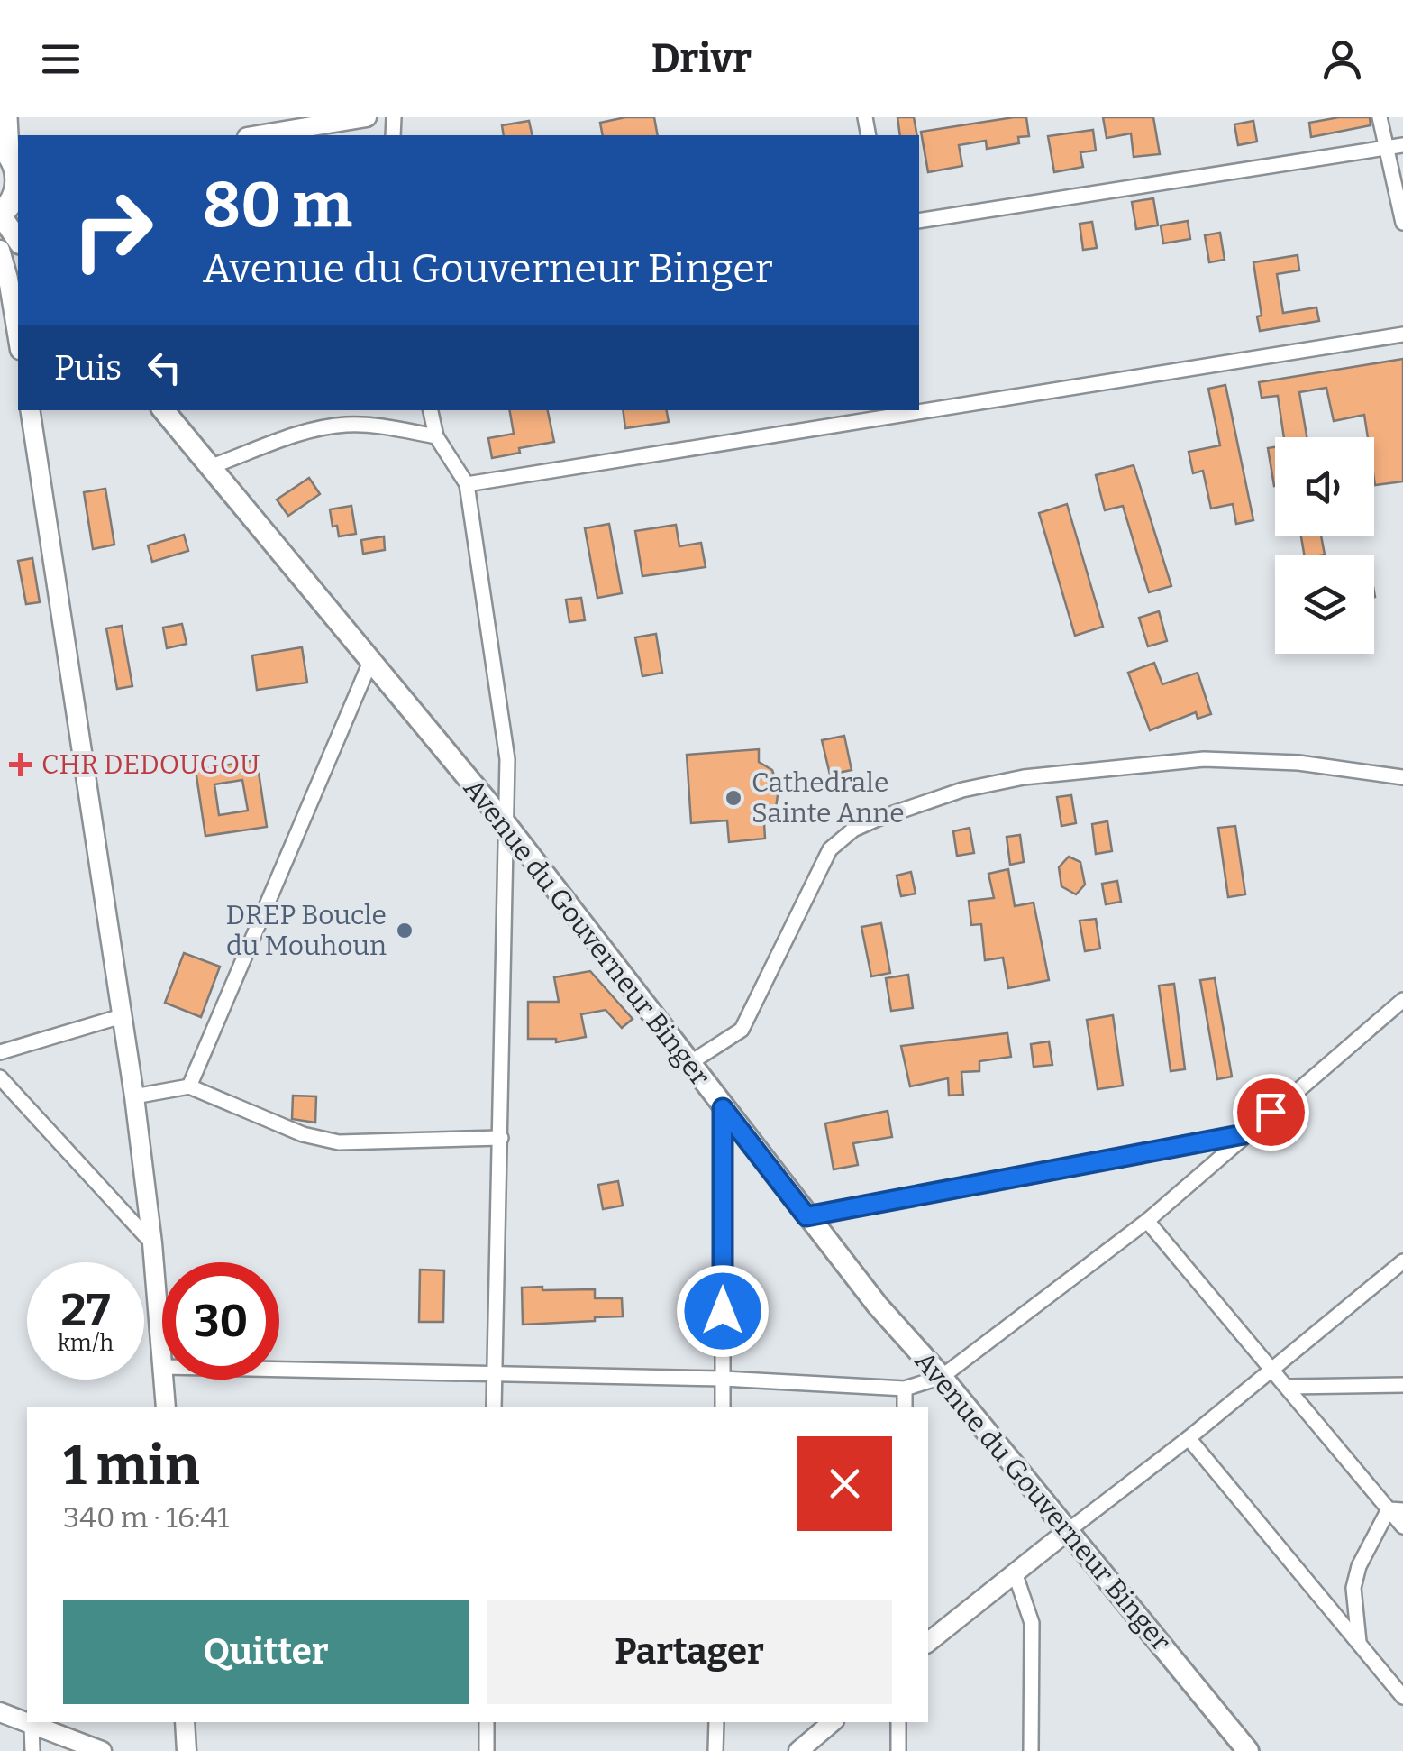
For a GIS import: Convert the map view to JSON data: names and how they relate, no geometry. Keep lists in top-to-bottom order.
{
  "streets": {
    "main road": ["Avenue du Gouverneur Binger"]
  },
  "places": {
    "health": ["CHR DEDOUGOU"],
    "other": ["Cathedrale Sainte Anne", "DREP Boucle du Mouhoun"]
  },
  "page": {
    "header": "Drivr",
    "turn": ["80 m", "Avenue du Gouverneur Binger"],
    "then": "Puis",
    "speed": "27 km/h",
    "limit": "30",
    "heading": ["1 min", "340 m · 16:41"],
    "buttons": ["Quitter", "Partager"]
  }
}
